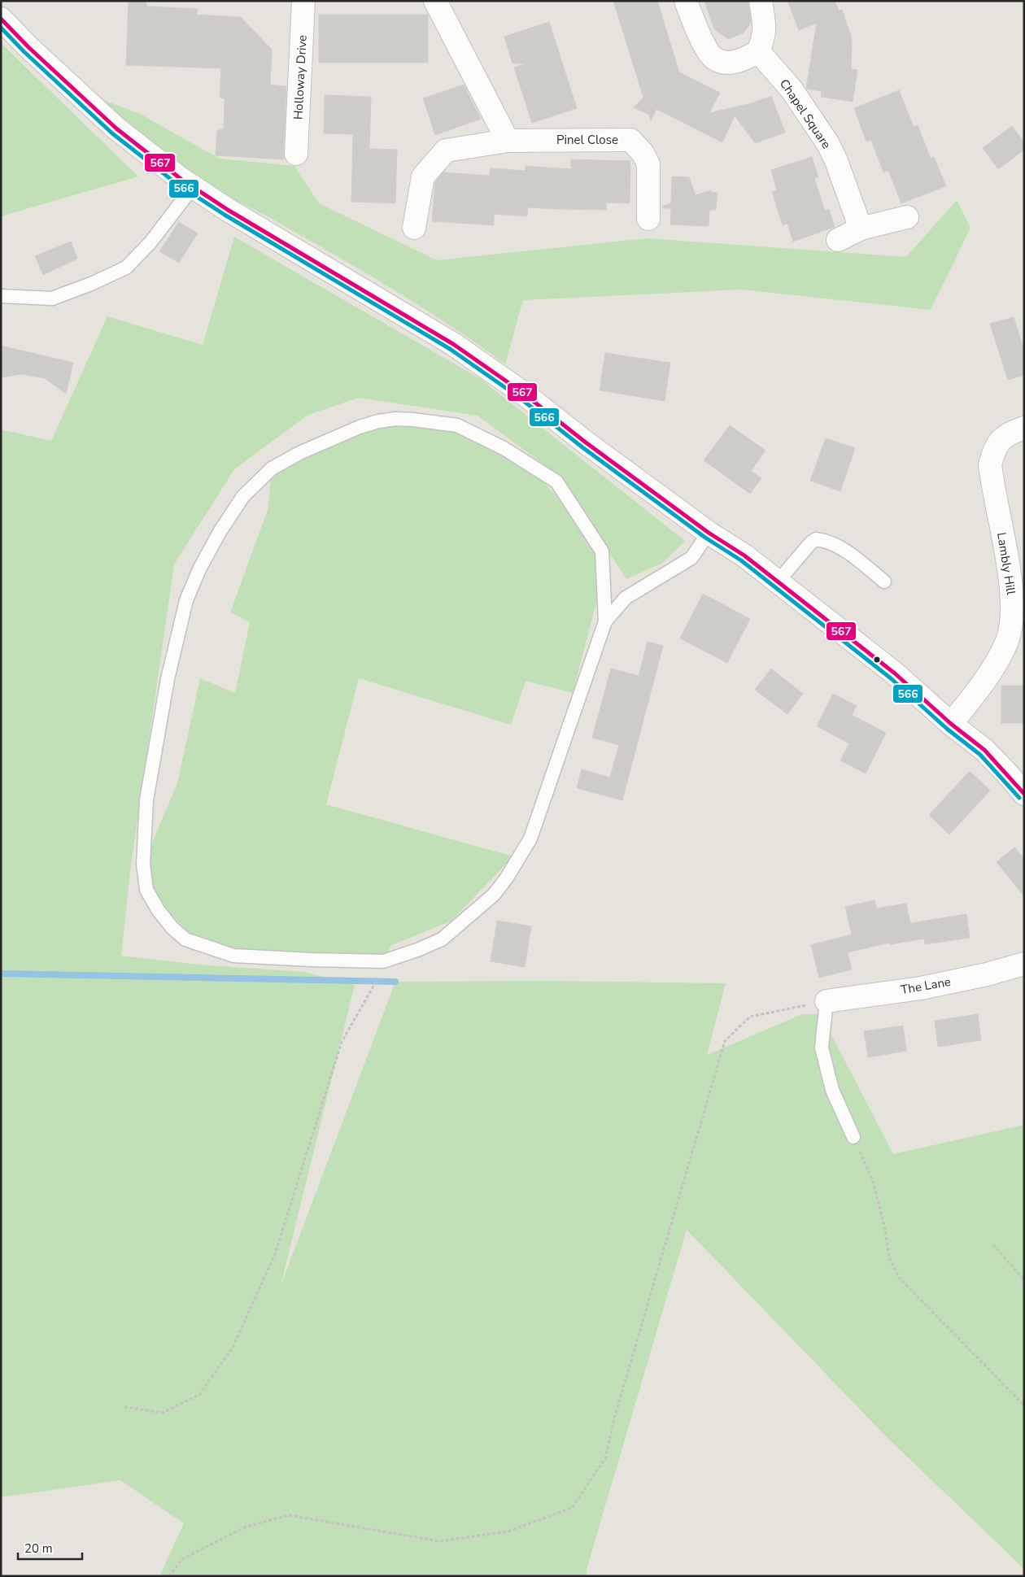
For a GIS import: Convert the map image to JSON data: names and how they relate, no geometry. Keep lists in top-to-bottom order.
{
  "streets": {
    "street": [
      "Holloway Drive",
      "Chapel Square",
      "Pinel Close",
      "Lambly Hill",
      "The Lane"
    ]
  },
  "lines": ["transit line 567", "transit line 566"],
  "scale_bar": "20 m"
}
